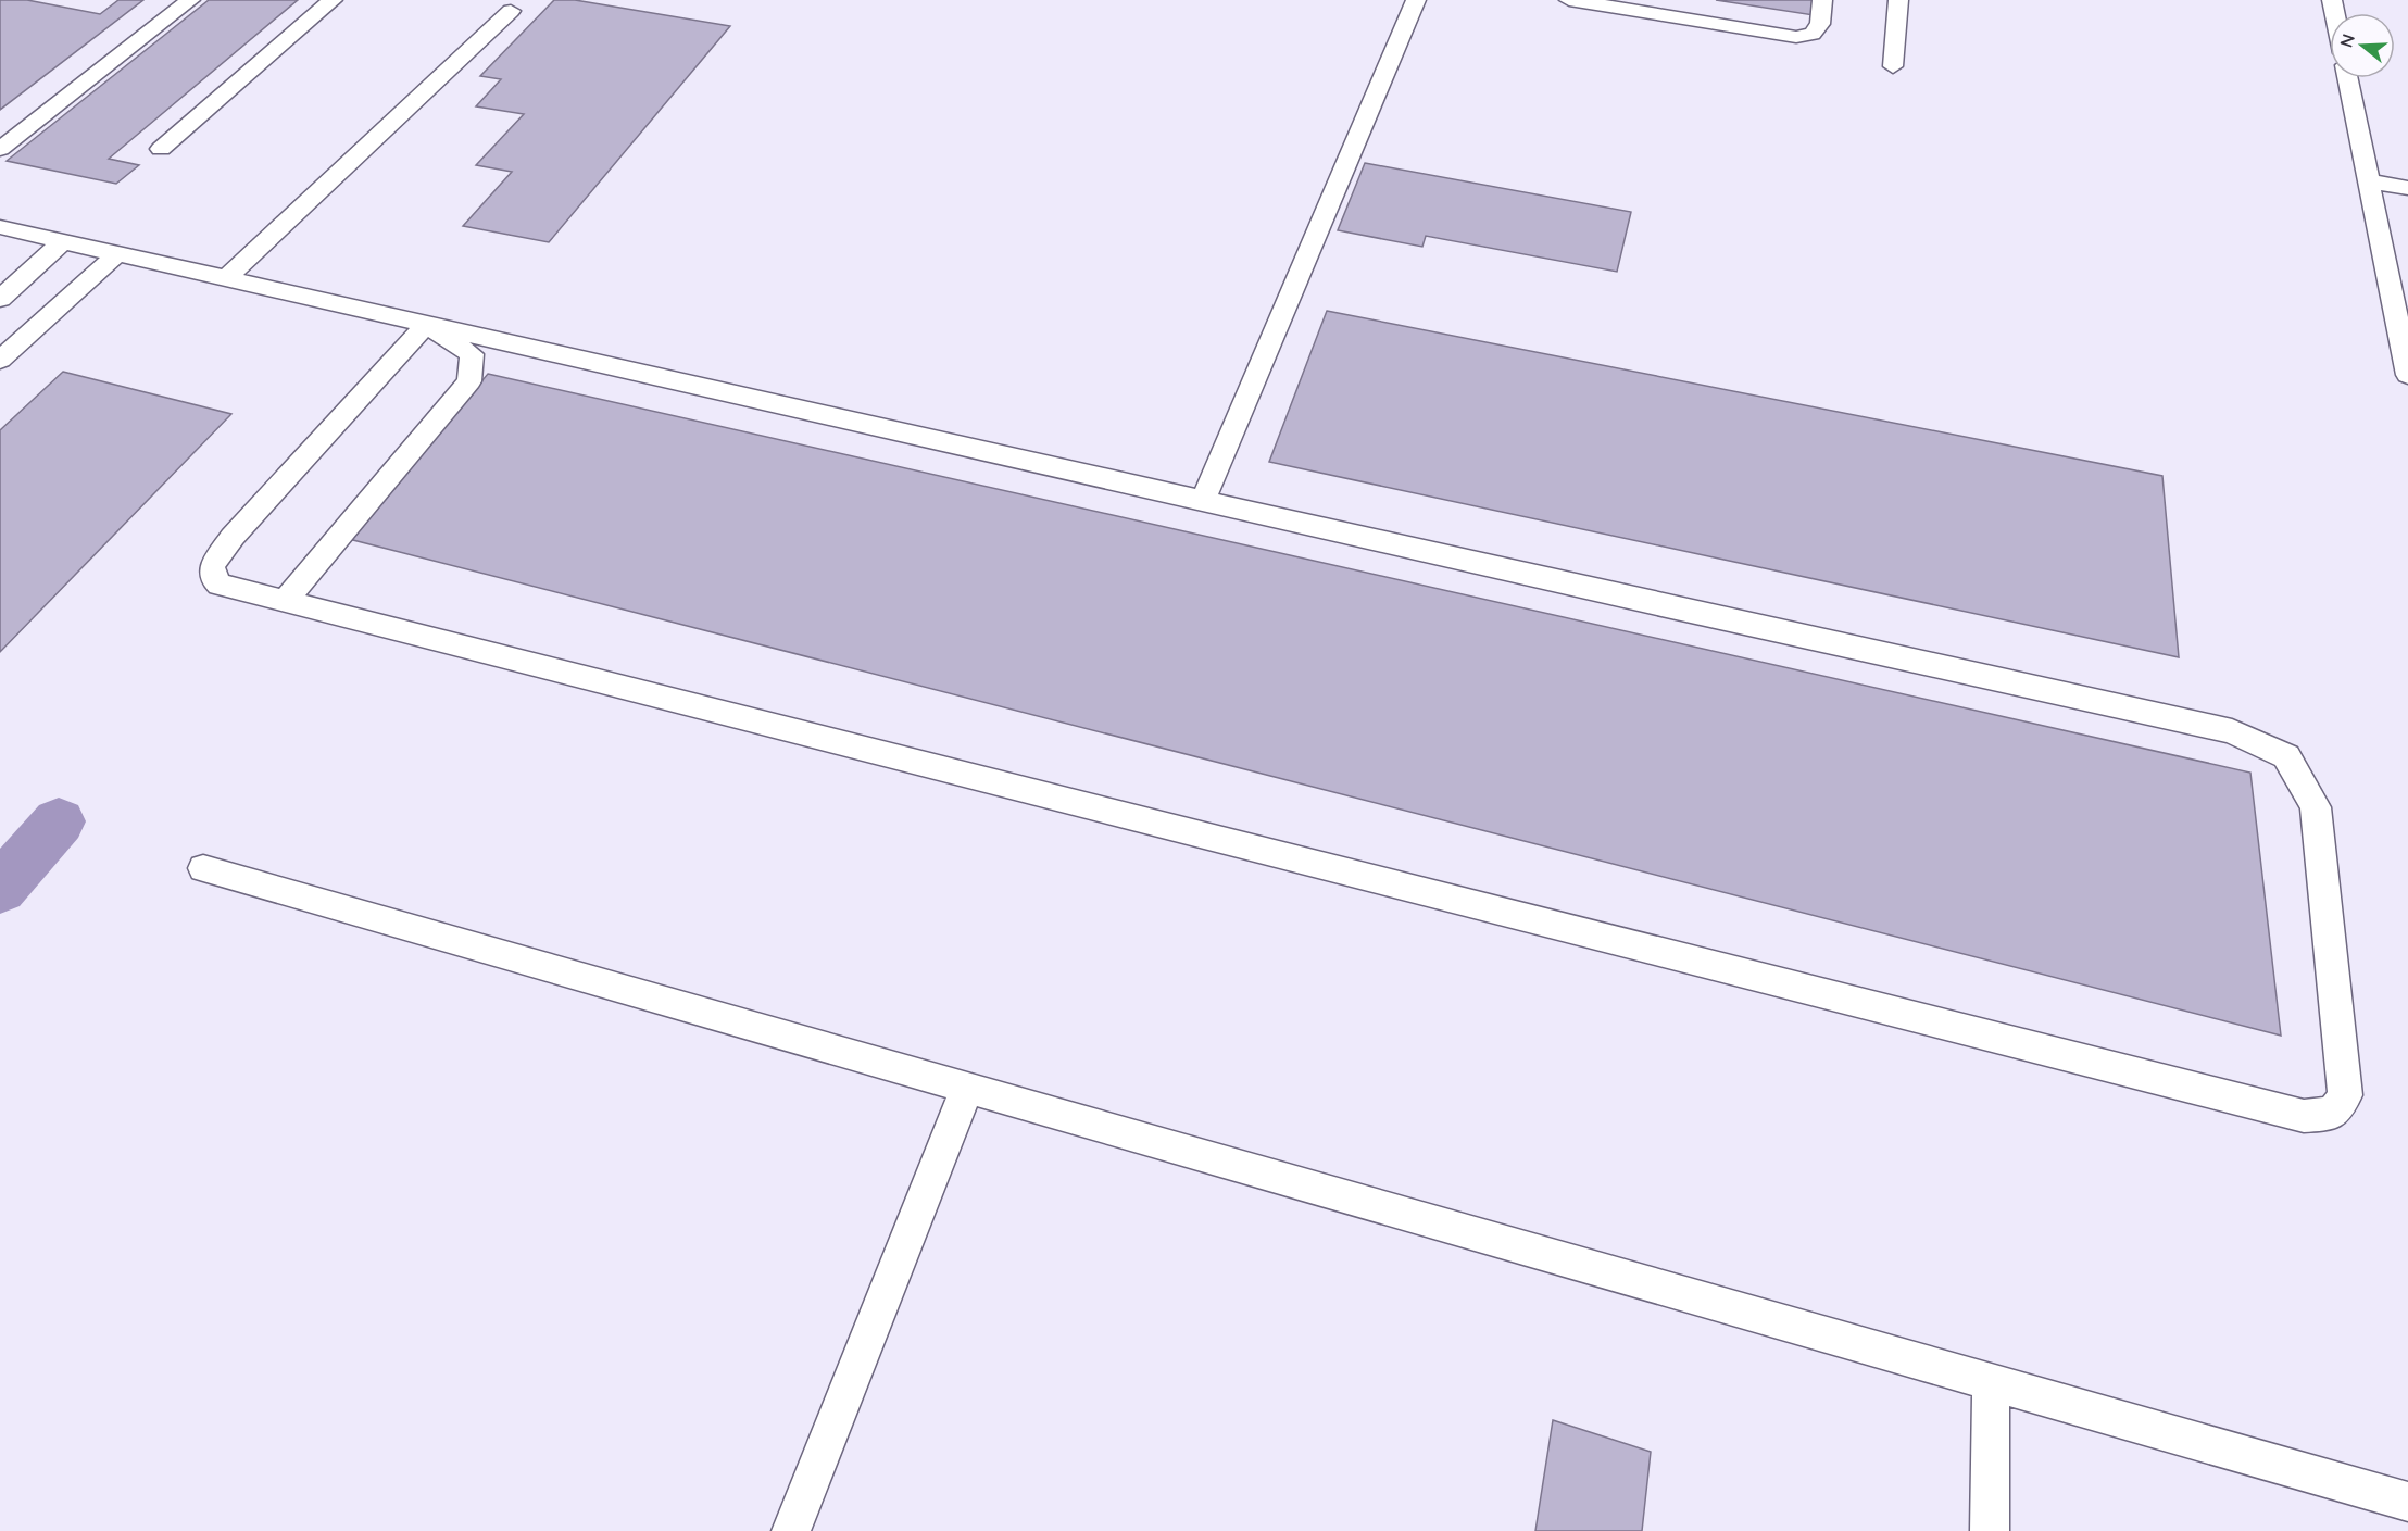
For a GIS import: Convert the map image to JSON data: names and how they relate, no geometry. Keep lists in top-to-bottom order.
{
  "north": "left"
}
